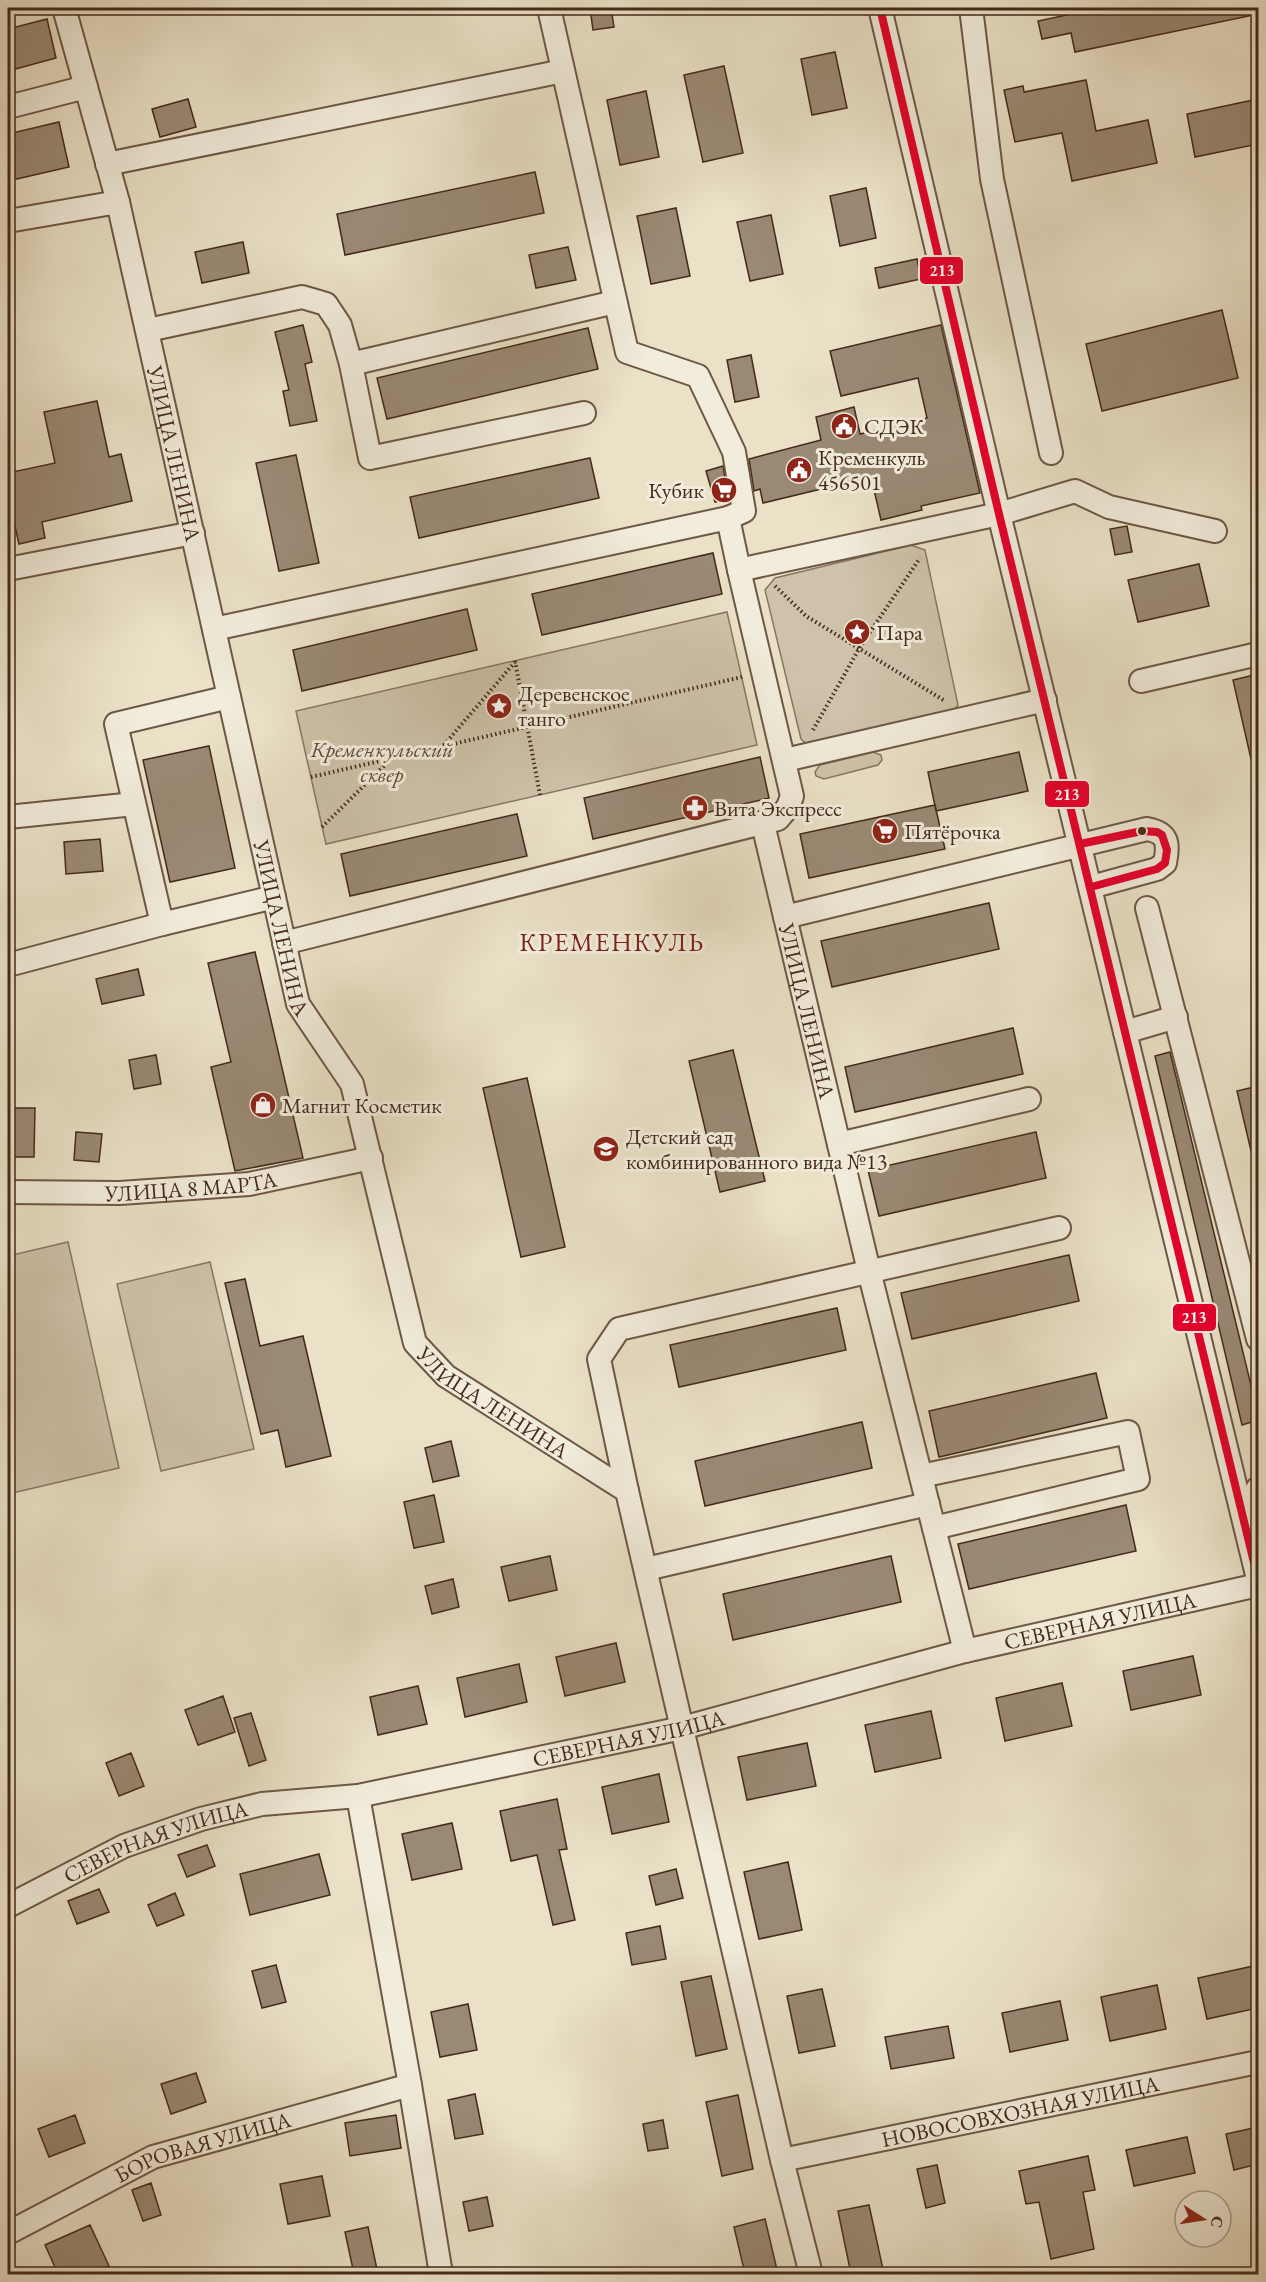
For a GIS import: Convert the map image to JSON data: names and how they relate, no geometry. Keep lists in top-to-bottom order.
{
  "streets": {
    "street": [
      "УЛИЦА ЛЕНИНА",
      "УЛИЦА 8 МАРТА",
      "СЕВЕРНАЯ УЛИЦА",
      "НОВОСОВХОЗНАЯ УЛИЦА",
      "БОРОВАЯ УЛИЦА"
    ]
  },
  "crossings": [
    ["УЛИЦА ЛЕНИНА", "УЛИЦА 8 МАРТА"],
    ["УЛИЦА ЛЕНИНА", "СЕВЕРНАЯ УЛИЦА"]
  ],
  "districts": ["КРЕМЕНКУЛЬ"],
  "parks": ["Кременкульский сквер"],
  "places": {
    "public building": ["СДЭК", "Кременкуль 456501"],
    "supermarket": ["Кубик", "Пятёрочка"],
    "place": ["Пара", "Деревенское танго"],
    "pharmacy": ["Вита Экспресс"],
    "shop": ["Магнит Косметик"],
    "school or university": ["Детский сад комбинированного вида №13"]
  },
  "lines": ["transit line 213"],
  "north": "right"
}
